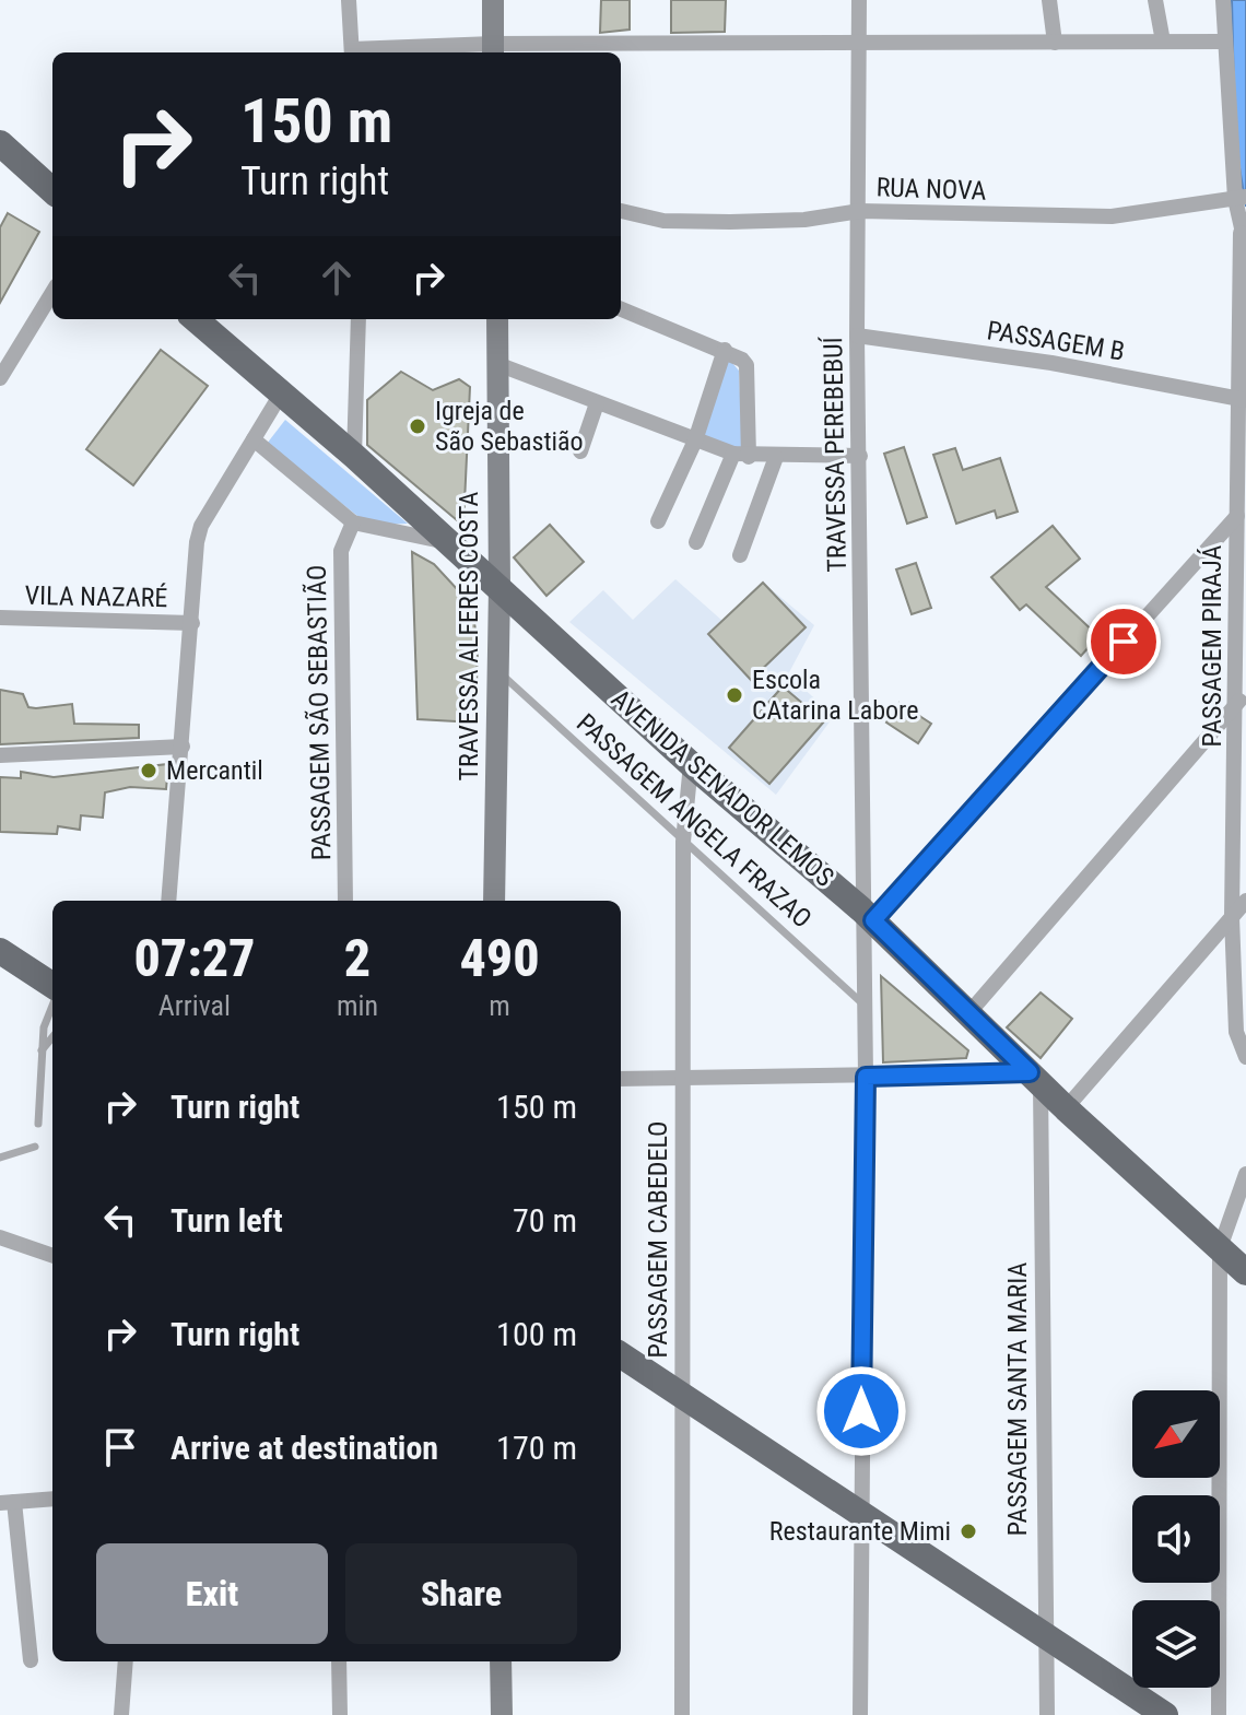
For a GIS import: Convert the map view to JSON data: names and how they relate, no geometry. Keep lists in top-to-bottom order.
{
  "streets": {
    "main road": ["AVENIDA SENADOR LEMOS"],
    "street": [
      "RUA NOVA",
      "PASSAGEM B",
      "TRAVESSA PEREBEBUÍ",
      "VILA NAZARÉ",
      "TRAVESSA ALFERES COSTA",
      "PASSAGEM PIRAJÁ",
      "PASSAGEM SÃO SEBASTIÃO",
      "PASSAGEM CABEDELO",
      "PASSAGEM SANTA MARIA"
    ],
    "lane": ["PASSAGEM ANGELA FRAZAO"]
  },
  "crossings": [
    ["RUA NOVA", "TRAVESSA PEREBEBUÍ"],
    ["RUA NOVA", "PASSAGEM PIRAJÁ"],
    ["PASSAGEM B", "TRAVESSA PEREBEBUÍ"],
    ["PASSAGEM B", "PASSAGEM PIRAJÁ"],
    ["TRAVESSA PEREBEBUÍ", "AVENIDA SENADOR LEMOS"],
    ["TRAVESSA PEREBEBUÍ", "PASSAGEM ANGELA FRAZAO"],
    ["TRAVESSA ALFERES COSTA", "AVENIDA SENADOR LEMOS"],
    ["TRAVESSA ALFERES COSTA", "PASSAGEM ANGELA FRAZAO"],
    ["AVENIDA SENADOR LEMOS", "PASSAGEM CABEDELO"],
    ["AVENIDA SENADOR LEMOS", "PASSAGEM SANTA MARIA"],
    ["PASSAGEM ANGELA FRAZAO", "PASSAGEM CABEDELO"]
  ],
  "places": [
    "Igreja de São Sebastião",
    "Escola CAtarina Labore",
    "Mercantil",
    "Restaurante Mimi"
  ],
  "north": "bottom left",
  "page": {
    "turn": ["150 m", "Turn right"],
    "eta": [
      "07:27",
      "Arrival",
      "2",
      "min",
      "490",
      "m"
    ],
    "list": [
      {
        "name": "Turn right",
        "value": "150 m"
      },
      {
        "name": "Turn left",
        "value": "70 m"
      },
      {
        "name": "Turn right",
        "value": "100 m"
      },
      {
        "name": "Arrive at destination",
        "value": "170 m"
      }
    ],
    "buttons": ["Exit", "Share"]
  }
}
